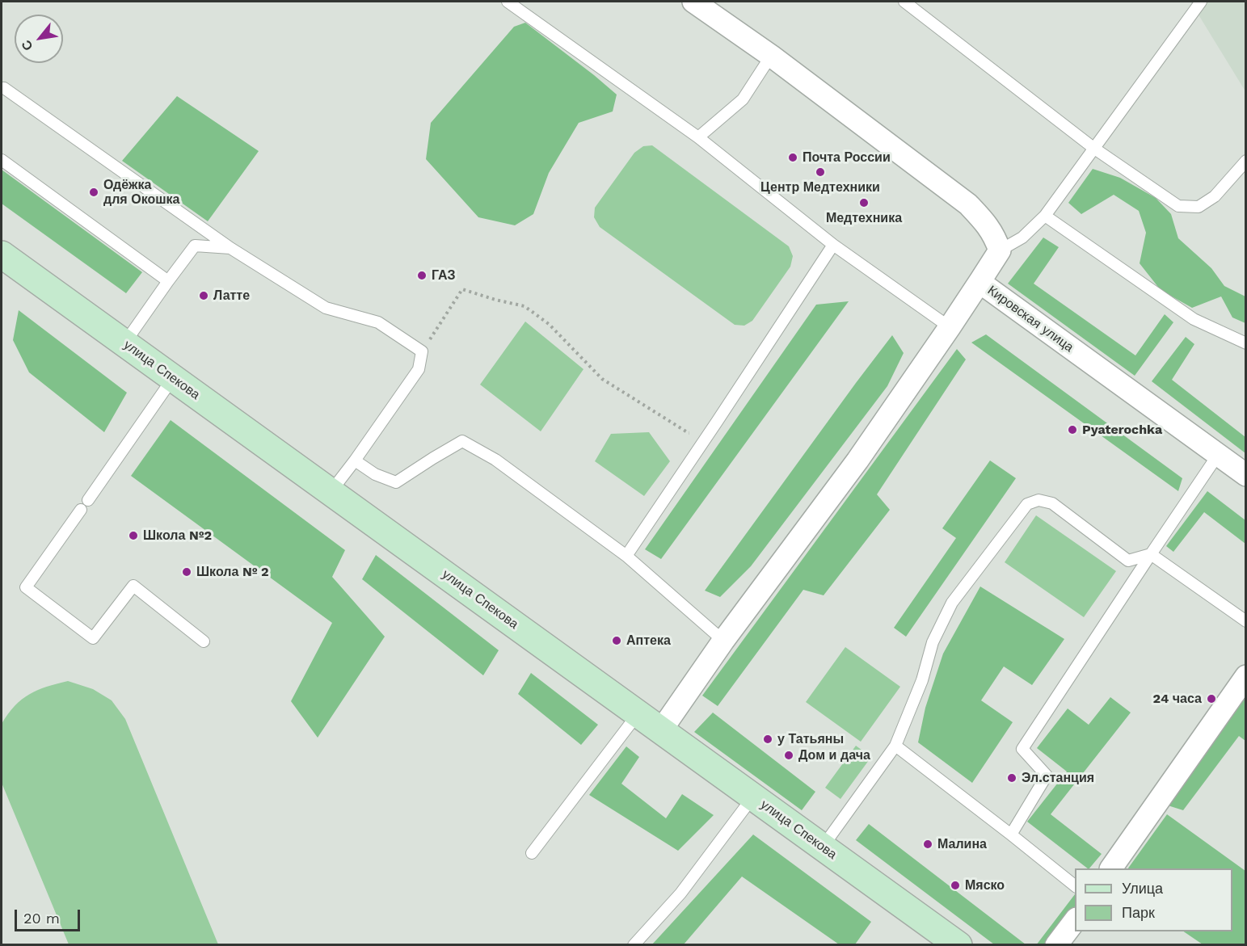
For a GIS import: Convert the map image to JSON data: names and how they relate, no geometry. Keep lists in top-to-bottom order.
{
  "streets": {
    "main road": ["улица Спекова"],
    "street": ["Кировская улица"]
  },
  "places": [
    "Почта России",
    "Центр Медтехники",
    "Одёжка для Окошка",
    "Медтехника",
    "ГАЗ",
    "Латте",
    "Pyaterochka",
    "Школа №2",
    "Школа № 2",
    "Аптека",
    "24 часа",
    "у Татьяны",
    "Дом и дача",
    "Эл.станция",
    "Малина",
    "Мяско"
  ],
  "legend": ["Улица", "Парк"],
  "scale_bar": "20 m",
  "north": "bottom left"
}
